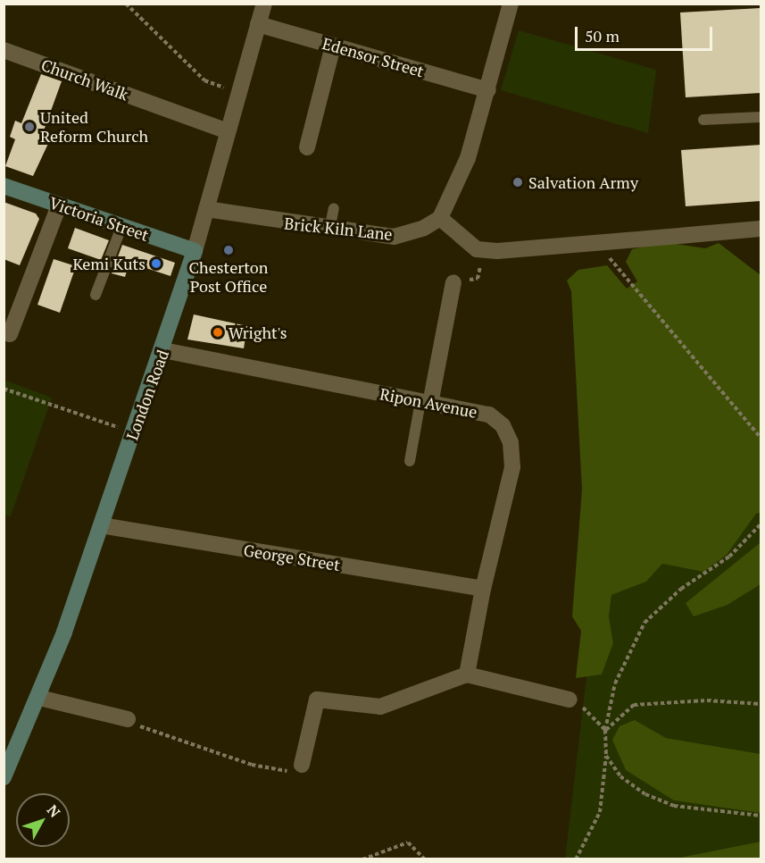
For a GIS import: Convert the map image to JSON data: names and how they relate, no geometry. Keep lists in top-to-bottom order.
{
  "streets": {
    "main road": ["Victoria Street", "London Road"],
    "street": [
      "Edensor Street",
      "Church Walk",
      "Brick Kiln Lane",
      "Ripon Avenue",
      "George Street"
    ]
  },
  "crossings": [
    ["Edensor Street", "London Road"],
    ["Church Walk", "London Road"],
    ["Victoria Street", "London Road"],
    ["Brick Kiln Lane", "London Road"],
    ["London Road", "Ripon Avenue"],
    ["London Road", "George Street"],
    ["Ripon Avenue", "George Street"]
  ],
  "places": [
    "United Reform Church",
    "Salvation Army",
    "Chesterton Post Office",
    "Kemi Kuts",
    "Wright's"
  ],
  "scale_bar": "50 m",
  "north": "top right"
}
